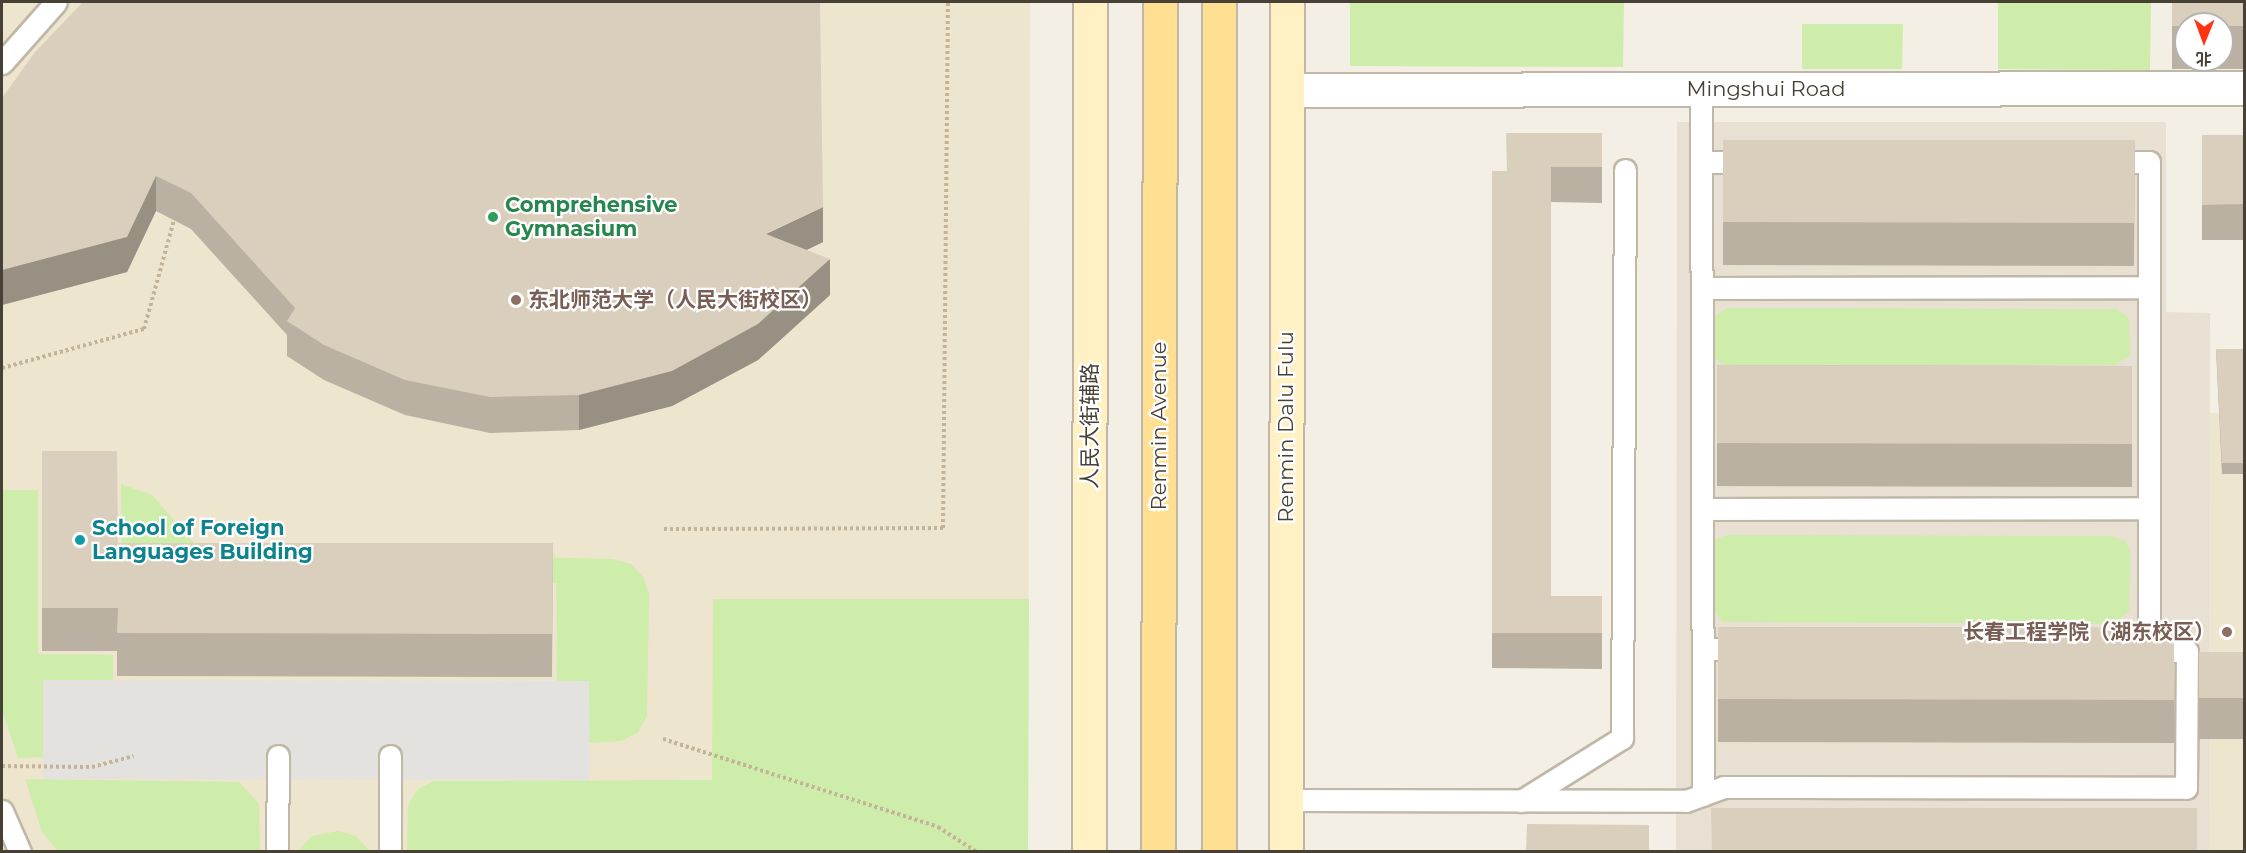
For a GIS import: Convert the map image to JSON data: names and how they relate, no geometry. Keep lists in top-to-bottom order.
{
  "streets": {
    "main road": ["人民大街辅路", "Renmin Avenue", "Renmin Dalu Fulu"],
    "street": ["Mingshui Road"]
  },
  "crossings": [
    ["Mingshui Road", "Renmin Dalu Fulu"]
  ],
  "places": [
    "Comprehensive Gymnasium",
    "东北师范大学（人民大街校区）",
    "School of Foreign Languages Building",
    "长春工程学院（湖东校区）"
  ],
  "north": "bottom"
}
